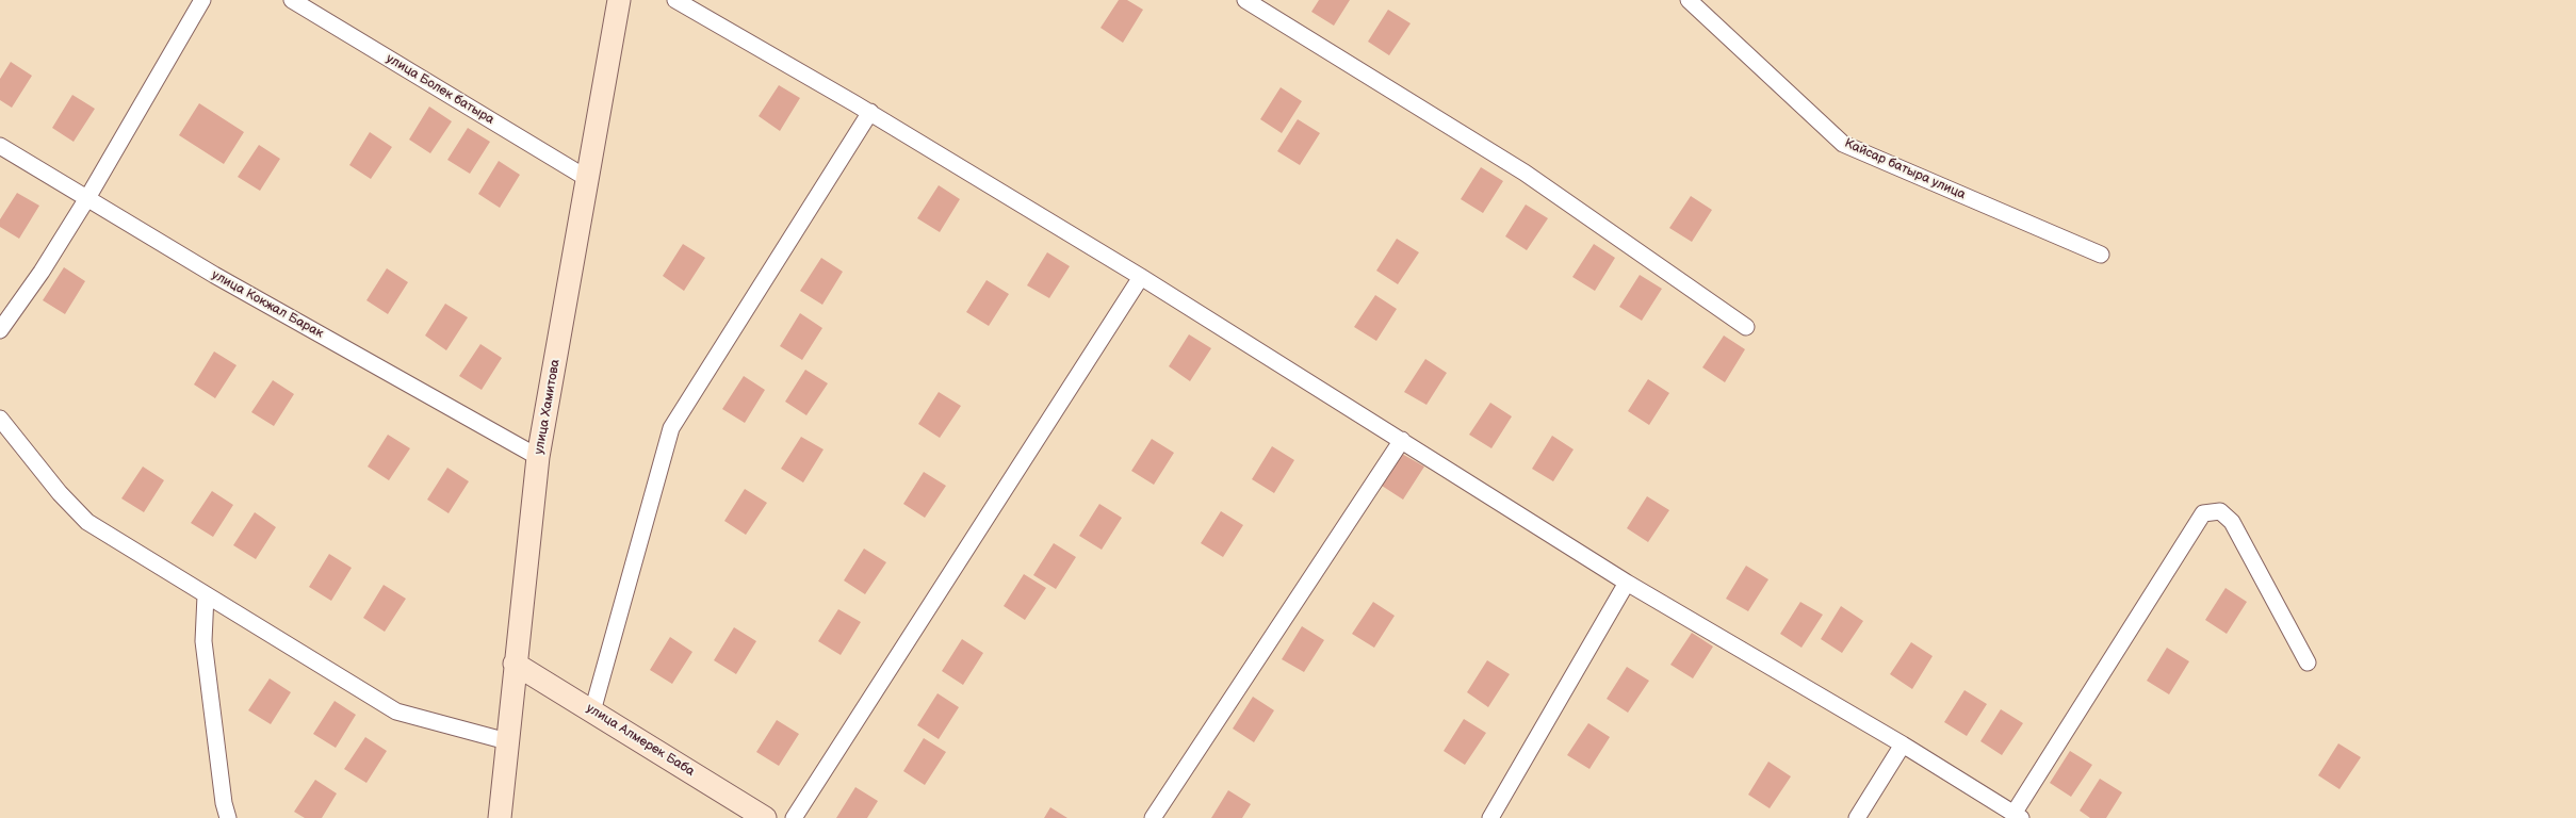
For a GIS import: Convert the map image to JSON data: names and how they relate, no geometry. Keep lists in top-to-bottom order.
{
  "streets": {
    "street": [
      "улица Болек батыра",
      "Кайсар батыра улица",
      "улица Кокжал Барак",
      "улица Хамитова",
      "улица Алмерек Баба"
    ]
  },
  "crossings": [
    ["улица Болек батыра", "улица Хамитова"],
    ["улица Кокжал Барак", "улица Хамитова"],
    ["улица Хамитова", "улица Алмерек Баба"]
  ]
}
